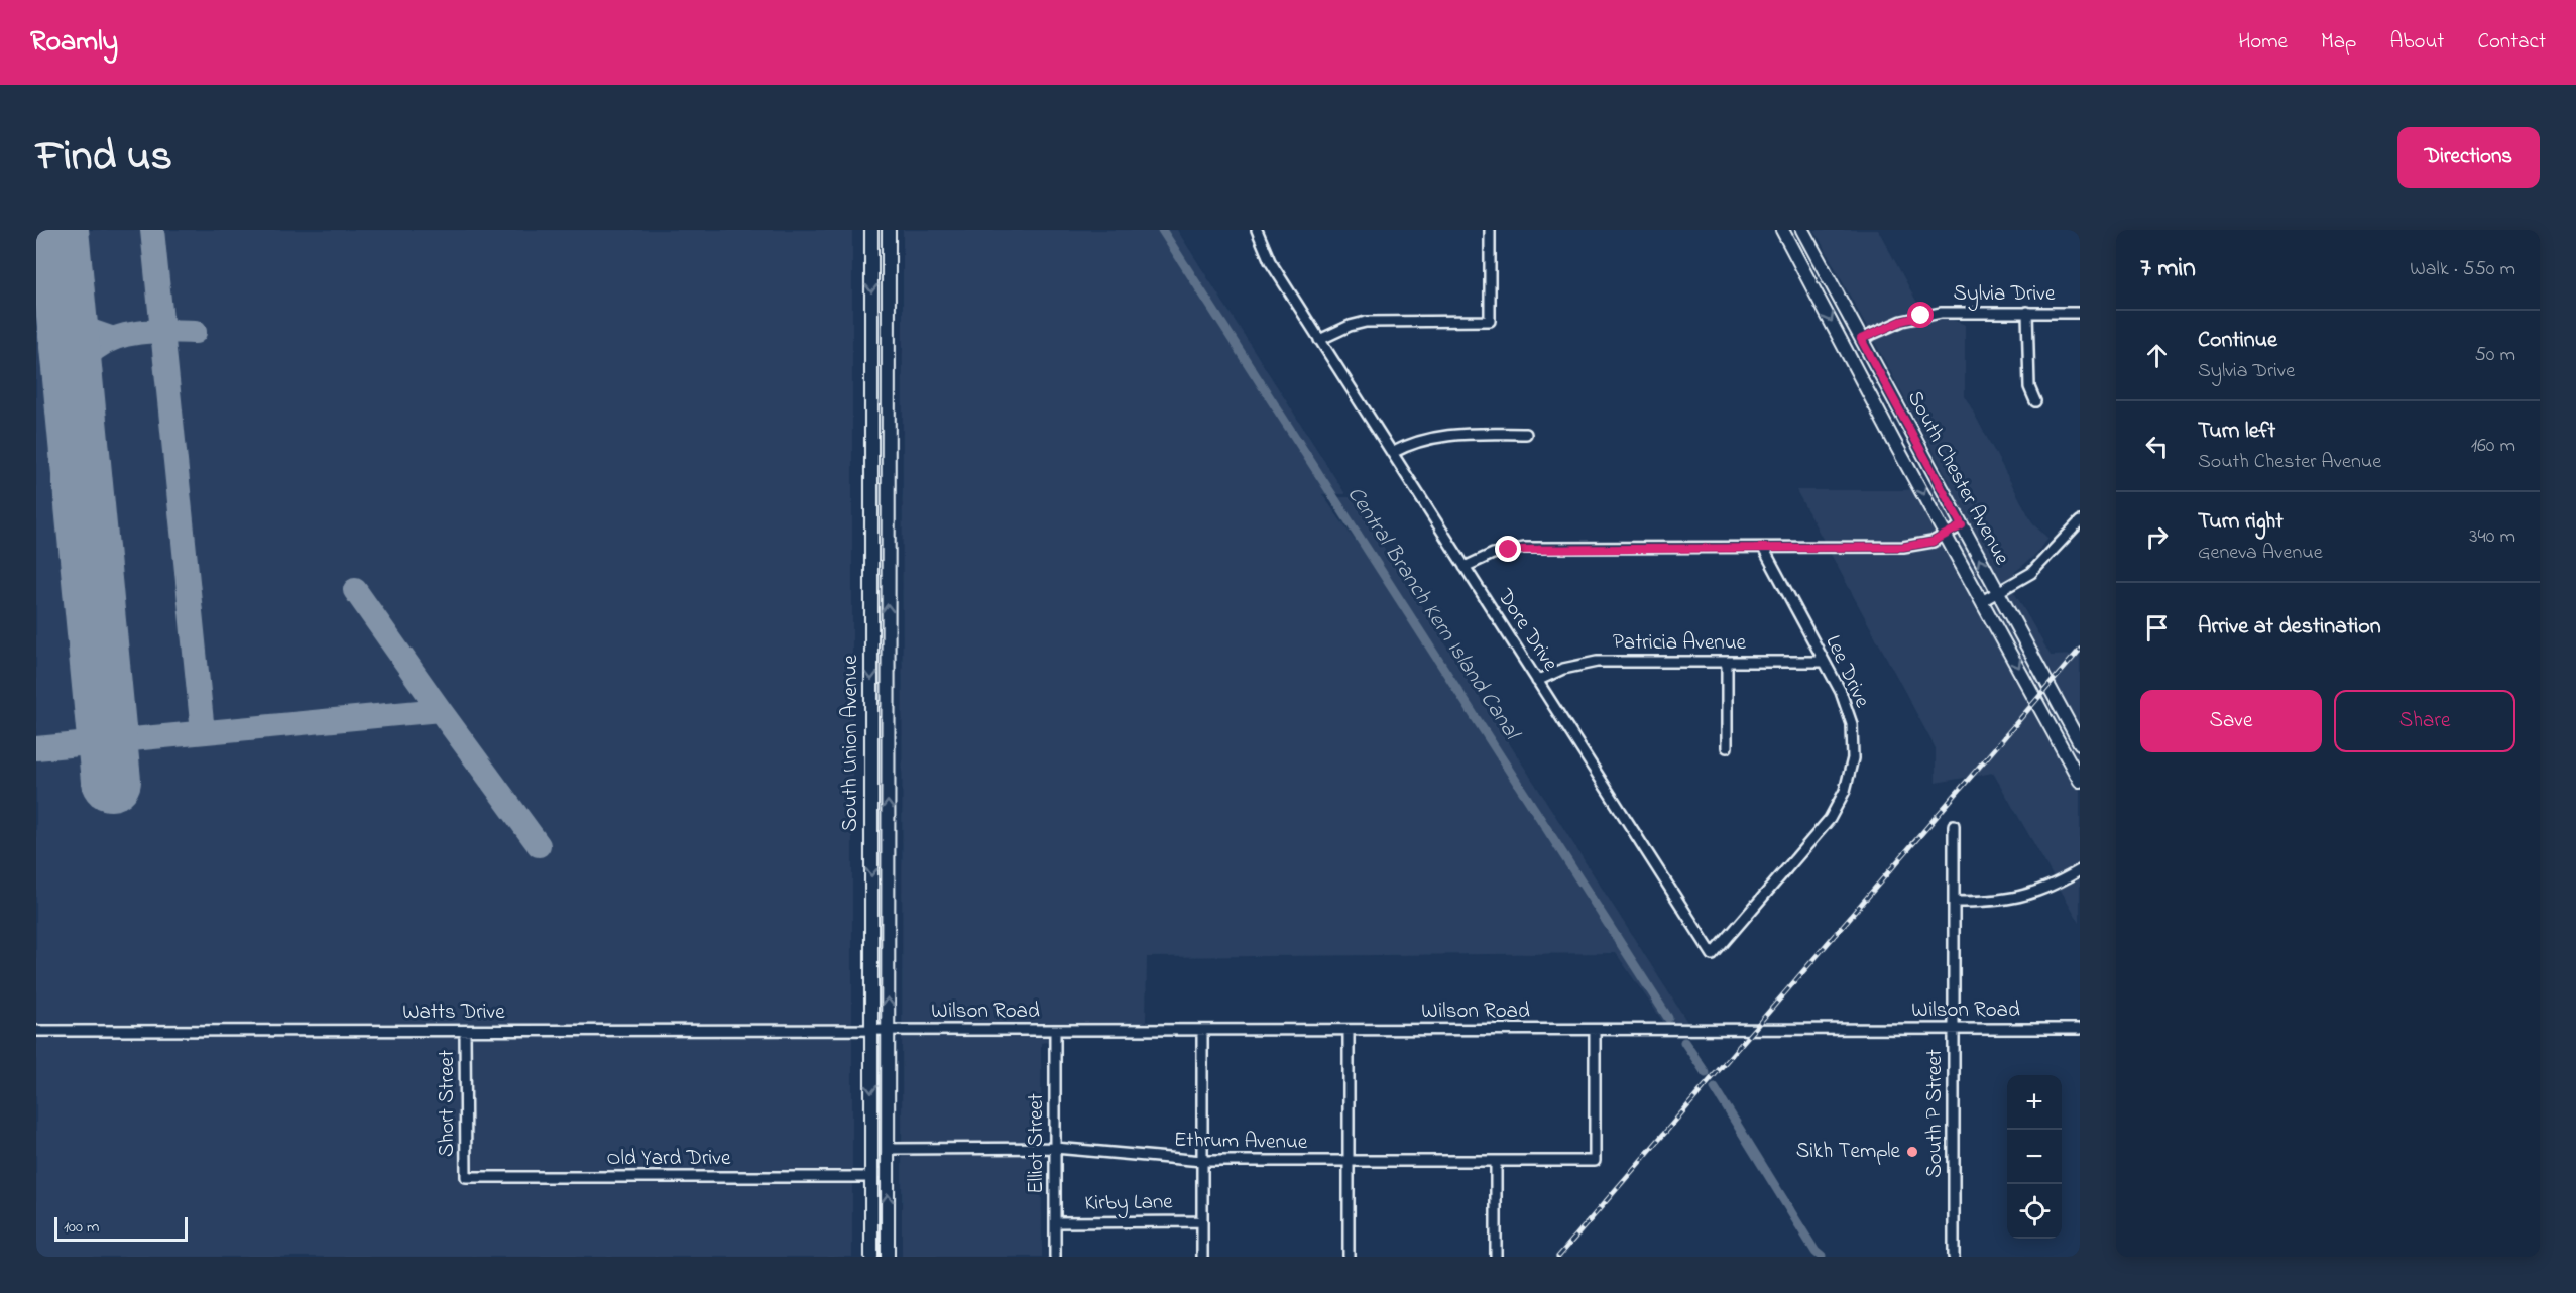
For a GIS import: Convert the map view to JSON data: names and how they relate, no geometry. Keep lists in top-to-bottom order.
{
  "streets": {
    "main road": ["South Chester Avenue", "South Union Avenue"],
    "street": [
      "Sylvia Drive",
      "Dore Drive",
      "Patricia Avenue",
      "Lee Drive",
      "Wilson Road",
      "Watts Drive",
      "Short Street",
      "South P Street",
      "Ethrum Avenue",
      "Elliot Street",
      "Old Yard Drive",
      "Kirby Lane"
    ]
  },
  "crossings": [
    ["Sylvia Drive", "South Chester Avenue"],
    ["Dore Drive", "Patricia Avenue"],
    ["Dore Drive", "Lee Drive"],
    ["Patricia Avenue", "Lee Drive"],
    ["South Union Avenue", "Wilson Road"],
    ["South Union Avenue", "Watts Drive"],
    ["South Union Avenue", "Ethrum Avenue"],
    ["South Union Avenue", "Old Yard Drive"],
    ["Wilson Road", "Watts Drive"],
    ["Wilson Road", "South P Street"],
    ["Wilson Road", "Ethrum Avenue"],
    ["Wilson Road", "Elliot Street"],
    ["Watts Drive", "Short Street"],
    ["Short Street", "Old Yard Drive"],
    ["Ethrum Avenue", "Elliot Street"],
    ["Elliot Street", "Kirby Lane"]
  ],
  "water": ["Central Branch Kern Island Canal"],
  "places": ["Sikh Temple"],
  "scale_bar": "100 m",
  "page": {
    "header": "Roamly",
    "nav": [
      "Home",
      "Map",
      "About",
      "Contact"
    ],
    "title": "Find us",
    "buttons": [
      "Directions",
      ["Save", "Share"]
    ],
    "heading": ["7 min", "Walk · 550 m"],
    "list": [
      ["Continue", "Sylvia Drive", "50 m"],
      ["Turn left", "South Chester Avenue", "160 m"],
      ["Turn right", "Geneva Avenue", "340 m"],
      "Arrive at destination"
    ],
    "map_buttons": ["+", "−"],
    "scale": "100 m"
  }
}
